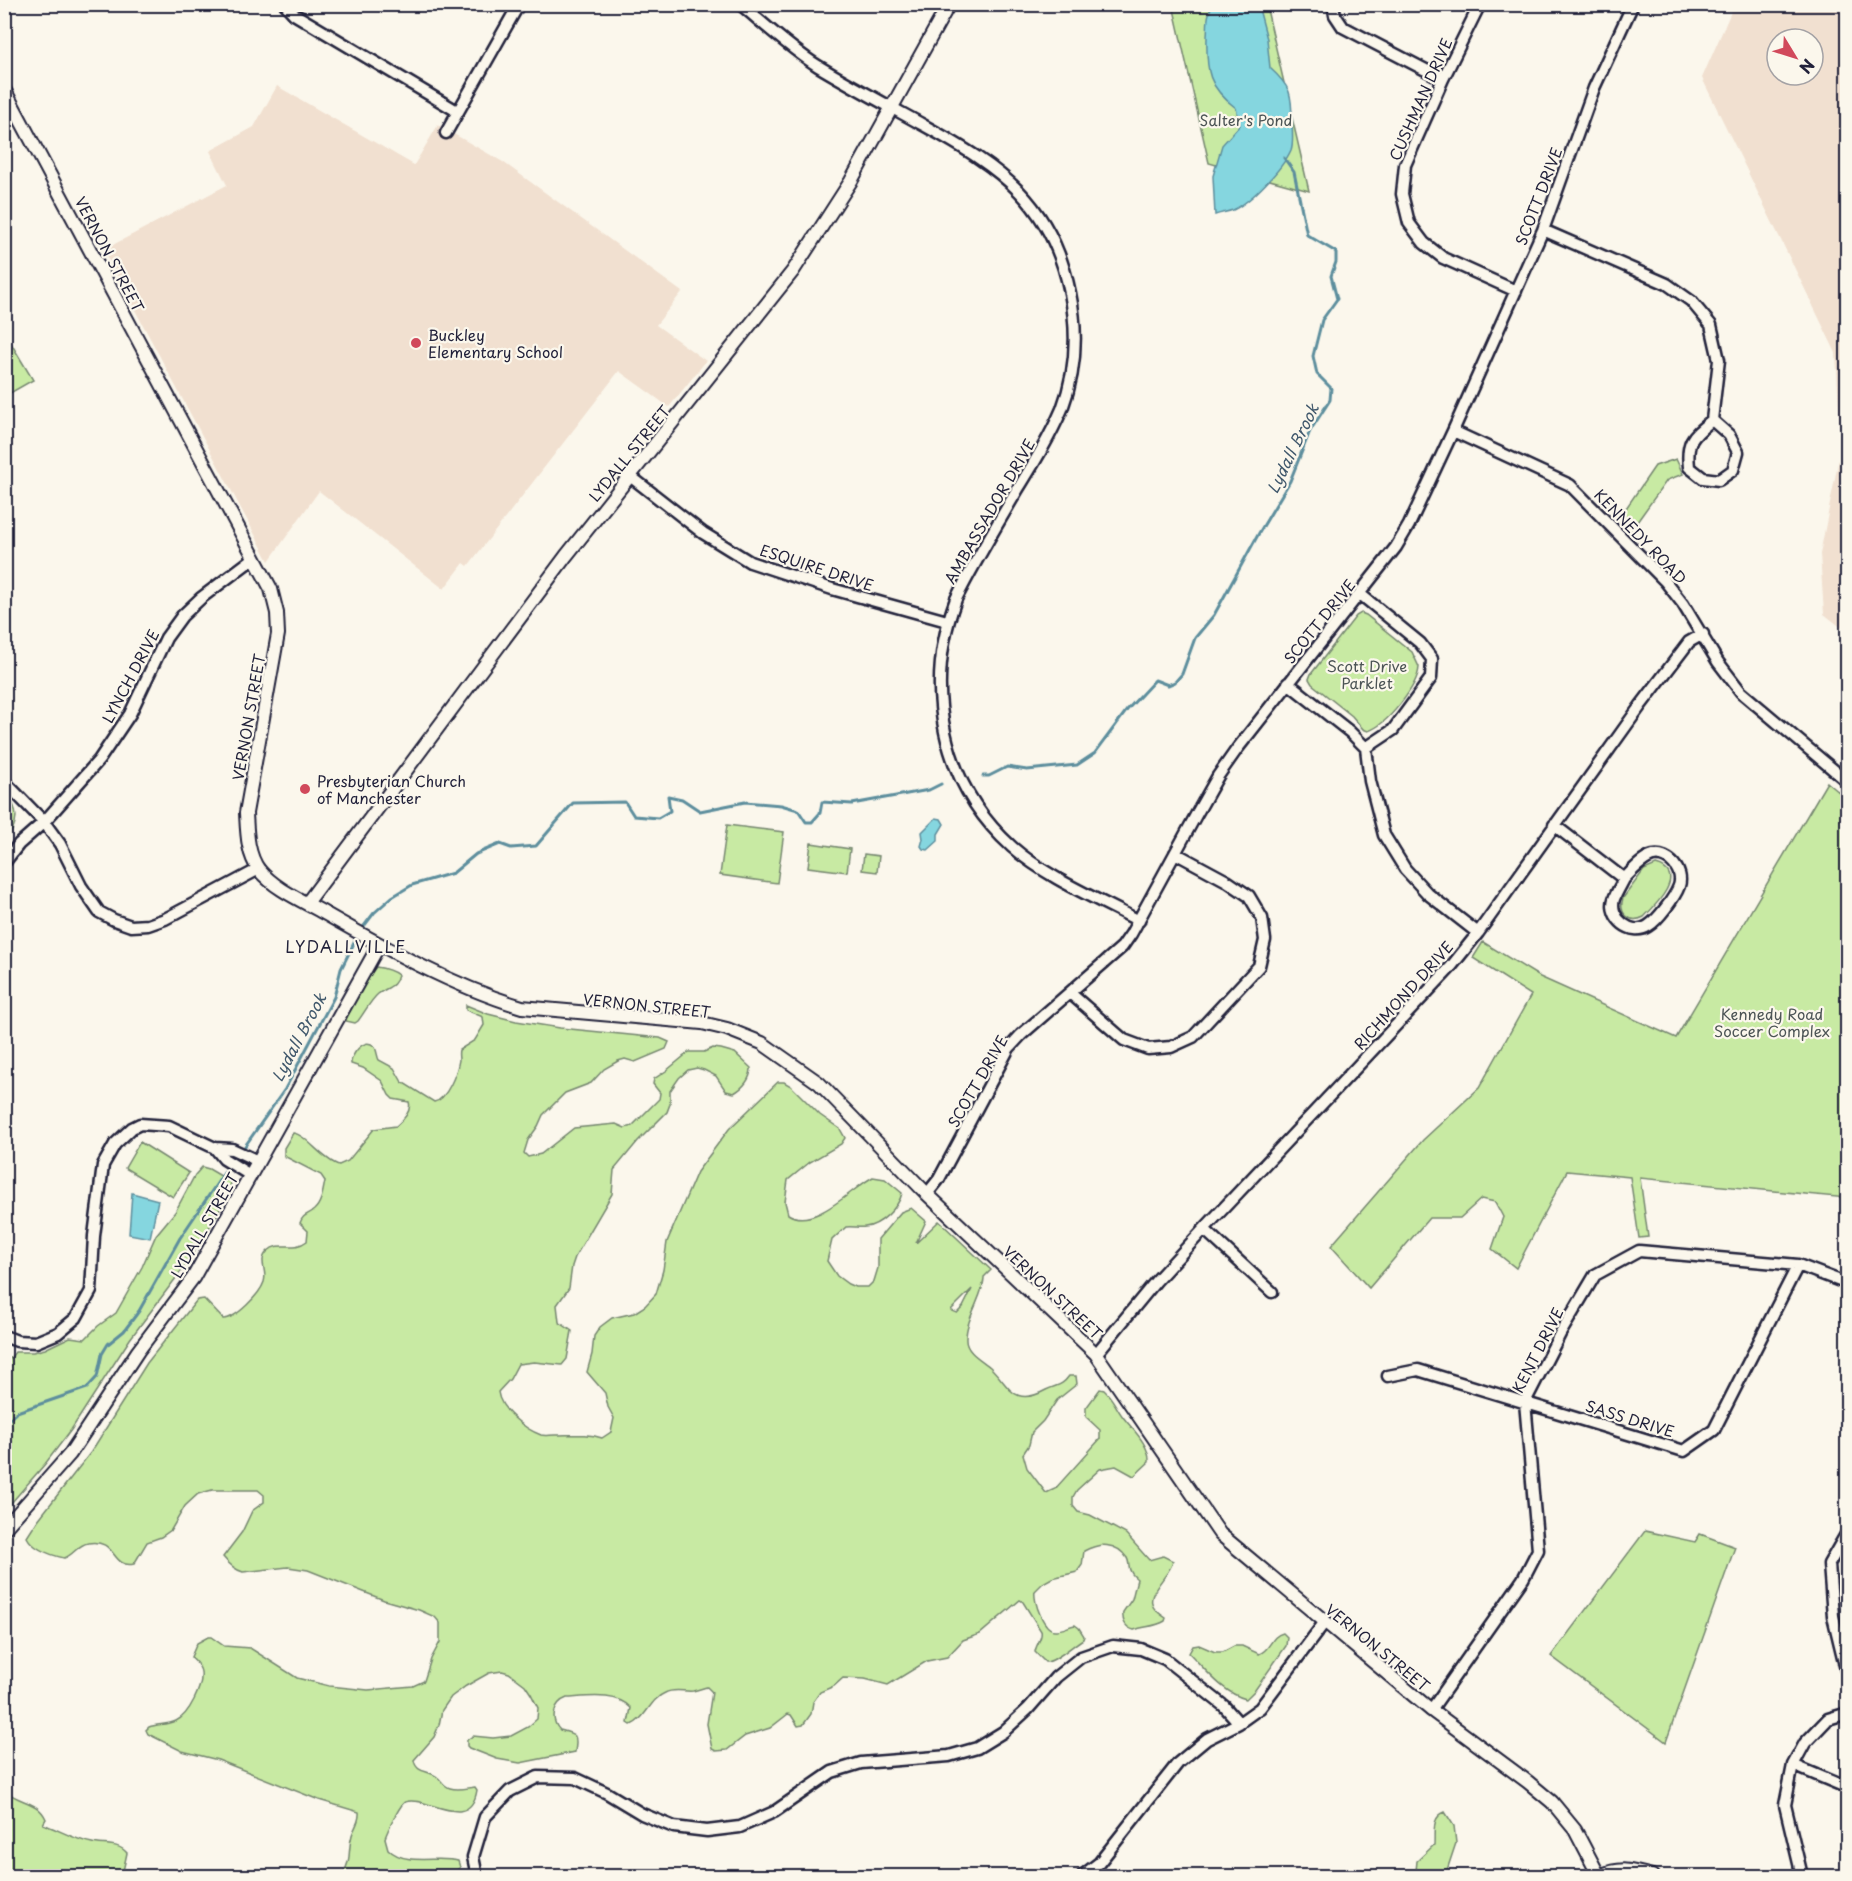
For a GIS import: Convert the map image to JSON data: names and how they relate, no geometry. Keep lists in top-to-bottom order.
{
  "streets": {
    "street": [
      "CUSHMAN DRIVE",
      "SCOTT DRIVE",
      "VERNON STREET",
      "LYDALL STREET",
      "AMBASSADOR DRIVE",
      "KENNEDY ROAD",
      "ESQUIRE DRIVE",
      "LYNCH DRIVE",
      "RICHMOND DRIVE",
      "KENT DRIVE",
      "SASS DRIVE"
    ]
  },
  "crossings": [
    ["CUSHMAN DRIVE", "SCOTT DRIVE"],
    ["SCOTT DRIVE", "VERNON STREET"],
    ["SCOTT DRIVE", "AMBASSADOR DRIVE"],
    ["SCOTT DRIVE", "KENNEDY ROAD"],
    ["VERNON STREET", "LYDALL STREET"],
    ["VERNON STREET", "LYNCH DRIVE"],
    ["VERNON STREET", "RICHMOND DRIVE"],
    ["VERNON STREET", "KENT DRIVE"],
    ["LYDALL STREET", "AMBASSADOR DRIVE"],
    ["LYDALL STREET", "ESQUIRE DRIVE"],
    ["AMBASSADOR DRIVE", "ESQUIRE DRIVE"],
    ["KENNEDY ROAD", "RICHMOND DRIVE"],
    ["KENT DRIVE", "SASS DRIVE"]
  ],
  "districts": ["LYDALLVILLE"],
  "water": ["Lydall Brook"],
  "parks": ["Salter's Pond", "Scott Drive Parklet", "Kennedy Road Soccer Complex"],
  "places": ["Buckley Elementary School", "Presbyterian Church of Manchester"],
  "north": "bottom right"
}
